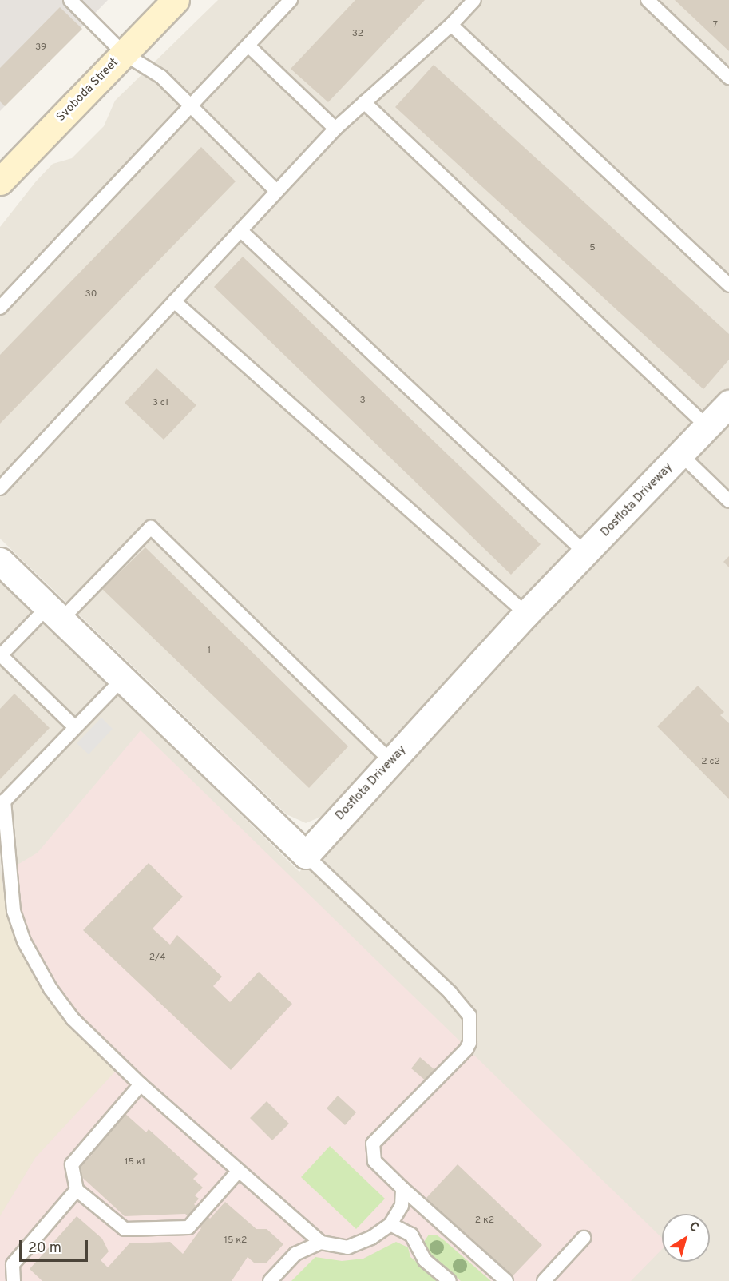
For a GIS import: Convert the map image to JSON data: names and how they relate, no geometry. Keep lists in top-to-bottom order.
{
  "streets": {
    "main road": ["Svoboda Street"],
    "street": ["Dosflota Driveway"]
  },
  "house_numbers": [
    "7",
    "32",
    "39",
    "5",
    "30",
    "3",
    "3 с1",
    "1",
    "2 с2",
    "2/4",
    "15 к1",
    "2 к2",
    "15 к2"
  ],
  "scale_bar": "20 m",
  "north": "top right"
}
